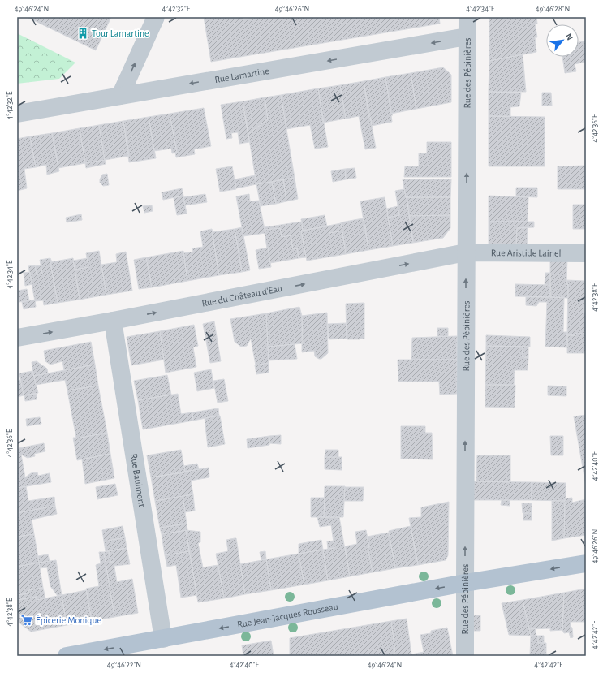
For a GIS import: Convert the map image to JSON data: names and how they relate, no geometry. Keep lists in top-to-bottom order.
{
  "streets": {
    "main road": ["Rue Jean-Jacques Rousseau"],
    "street": [
      "Rue des Pépinières",
      "Rue Lamartine",
      "Rue Aristide Lainel",
      "Rue du Château d'Eau",
      "Rue Baulmont"
    ]
  },
  "crossings": [
    ["Rue des Pépinières", "Rue Lamartine"],
    ["Rue des Pépinières", "Rue Aristide Lainel"],
    ["Rue des Pépinières", "Rue du Château d'Eau"],
    ["Rue des Pépinières", "Rue Jean-Jacques Rousseau"],
    ["Rue Aristide Lainel", "Rue du Château d'Eau"],
    ["Rue du Château d'Eau", "Rue Baulmont"],
    ["Rue Baulmont", "Rue Jean-Jacques Rousseau"]
  ],
  "one_way": [
    "Rue des Pépinières",
    "Rue Lamartine",
    "Rue du Château d'Eau",
    "Rue Jean-Jacques Rousseau"
  ],
  "places": {
    "building": ["Tour Lamartine"],
    "supermarket": ["Épicerie Monique"]
  },
  "north": "top right",
  "coordinates": [
    "49°46'24\"N",
    "4°42'32\"E",
    "49°46'26\"N",
    "4°42'34\"E",
    "49°46'28\"N",
    "4°42'36\"E",
    "4°42'38\"E",
    "4°42'40\"E",
    "4°42'42\"E",
    "49°46'22\"N"
  ]
}
